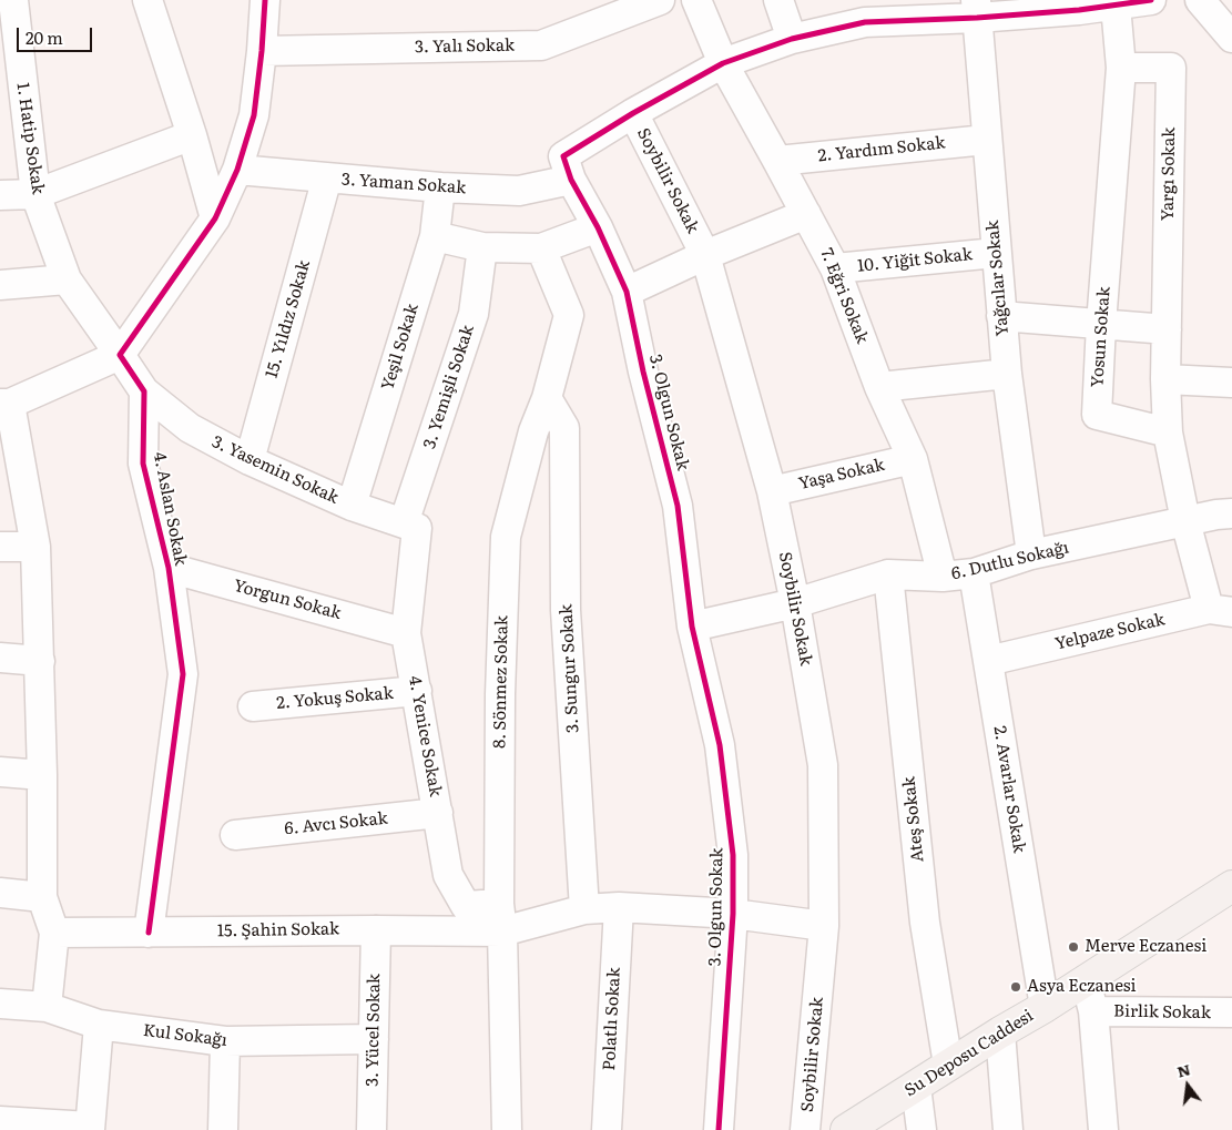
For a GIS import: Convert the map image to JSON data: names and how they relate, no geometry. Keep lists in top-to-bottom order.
{
  "streets": {
    "main road": ["Su Deposu Caddesi"],
    "street": [
      "3. Yalı Sokak",
      "1. Hatip Sokak",
      "2. Yardım Sokak",
      "Yargı Sokak",
      "Soybilir Sokak",
      "3. Yaman Sokak",
      "10. Yiğit Sokak",
      "Yağcılar Sokak",
      "7. Eğri Sokak",
      "15. Yıldız Sokak",
      "Yosun Sokak",
      "Yeşil Sokak",
      "3. Yemişli Sokak",
      "3. Olgun Sokak",
      "3. Yasemin Sokak",
      "Yaşa Sokak",
      "4. Aslan Sokak",
      "6. Dutlu Sokağı",
      "Yorgun Sokak",
      "Yelpaze Sokak",
      "3. Sungur Sokak",
      "8. Sönmez Sokak",
      "2. Yokuş Sokak",
      "4. Yenice Sokak",
      "2. Avarlar Sokak",
      "Ateş Sokak",
      "6. Avcı Sokak",
      "15. Şahin Sokak",
      "Birlik Sokak",
      "Polatlı Sokak",
      "3. Yücel Sokak",
      "Kul Sokağı"
    ]
  },
  "crossings": [
    ["2. Yardım Sokak", "Yağcılar Sokak"],
    ["2. Yardım Sokak", "7. Eğri Sokak"],
    ["Yargı Sokak", "Yosun Sokak"],
    ["Soybilir Sokak", "3. Olgun Sokak"],
    ["Soybilir Sokak", "Yaşa Sokak"],
    ["Soybilir Sokak", "6. Dutlu Sokağı"],
    ["3. Yaman Sokak", "15. Yıldız Sokak"],
    ["3. Yaman Sokak", "Yeşil Sokak"],
    ["3. Yaman Sokak", "3. Olgun Sokak"],
    ["10. Yiğit Sokak", "Yağcılar Sokak"],
    ["10. Yiğit Sokak", "7. Eğri Sokak"],
    ["Yağcılar Sokak", "3. Olgun Sokak"],
    ["Yağcılar Sokak", "6. Dutlu Sokağı"],
    ["7. Eğri Sokak", "3. Olgun Sokak"],
    ["7. Eğri Sokak", "Yaşa Sokak"],
    ["7. Eğri Sokak", "6. Dutlu Sokağı"],
    ["15. Yıldız Sokak", "3. Yasemin Sokak"],
    ["Yosun Sokak", "3. Olgun Sokak"],
    ["Yeşil Sokak", "3. Yasemin Sokak"],
    ["3. Yemişli Sokak", "3. Yasemin Sokak"],
    ["3. Yemişli Sokak", "4. Yenice Sokak"],
    ["3. Olgun Sokak", "6. Dutlu Sokağı"],
    ["3. Yasemin Sokak", "4. Aslan Sokak"],
    ["3. Yasemin Sokak", "4. Yenice Sokak"],
    ["4. Aslan Sokak", "Yorgun Sokak"],
    ["4. Aslan Sokak", "15. Şahin Sokak"],
    ["6. Dutlu Sokağı", "2. Avarlar Sokak"],
    ["6. Dutlu Sokağı", "Ateş Sokak"],
    ["Yorgun Sokak", "4. Yenice Sokak"],
    ["Yelpaze Sokak", "2. Avarlar Sokak"],
    ["3. Sungur Sokak", "8. Sönmez Sokak"],
    ["8. Sönmez Sokak", "4. Yenice Sokak"],
    ["8. Sönmez Sokak", "15. Şahin Sokak"],
    ["2. Yokuş Sokak", "4. Yenice Sokak"],
    ["4. Yenice Sokak", "6. Avcı Sokak"],
    ["4. Yenice Sokak", "15. Şahin Sokak"],
    ["2. Avarlar Sokak", "Su Deposu Caddesi"],
    ["Ateş Sokak", "Su Deposu Caddesi"],
    ["15. Şahin Sokak", "3. Yücel Sokak"],
    ["3. Yücel Sokak", "Kul Sokağı"]
  ],
  "places": ["Merve Eczanesi", "Asya Eczanesi"],
  "scale_bar": "20 m",
  "north": "top"
}
